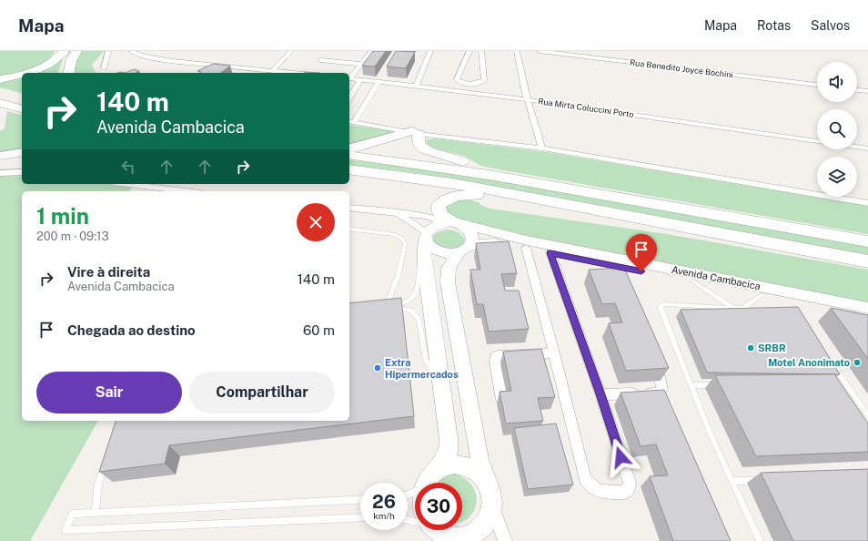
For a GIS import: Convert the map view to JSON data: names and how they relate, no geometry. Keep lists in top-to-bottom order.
{
  "streets": {
    "street": ["Rua Benedito Joyce Bochini", "Rua Mirta Coluccini Porto", "Avenida Cambacica"]
  },
  "places": ["SRBR", "Motel Anonimato", "Extra Hipermercados"],
  "page": {
    "header": "Mapa",
    "nav": ["Mapa", "Rotas", "Salvos"],
    "turn": ["140 m", "Avenida Cambacica"],
    "heading": ["1 min", "200 m · 09:13"],
    "list": [
      {
        "name": "Vire à direita",
        "note": "Avenida Cambacica",
        "value": "140 m"
      },
      {
        "name": "Chegada ao destino",
        "value": "60 m"
      }
    ],
    "buttons": ["Sair", "Compartilhar"],
    "speed": "26 km/h",
    "limit": "30"
  }
}
